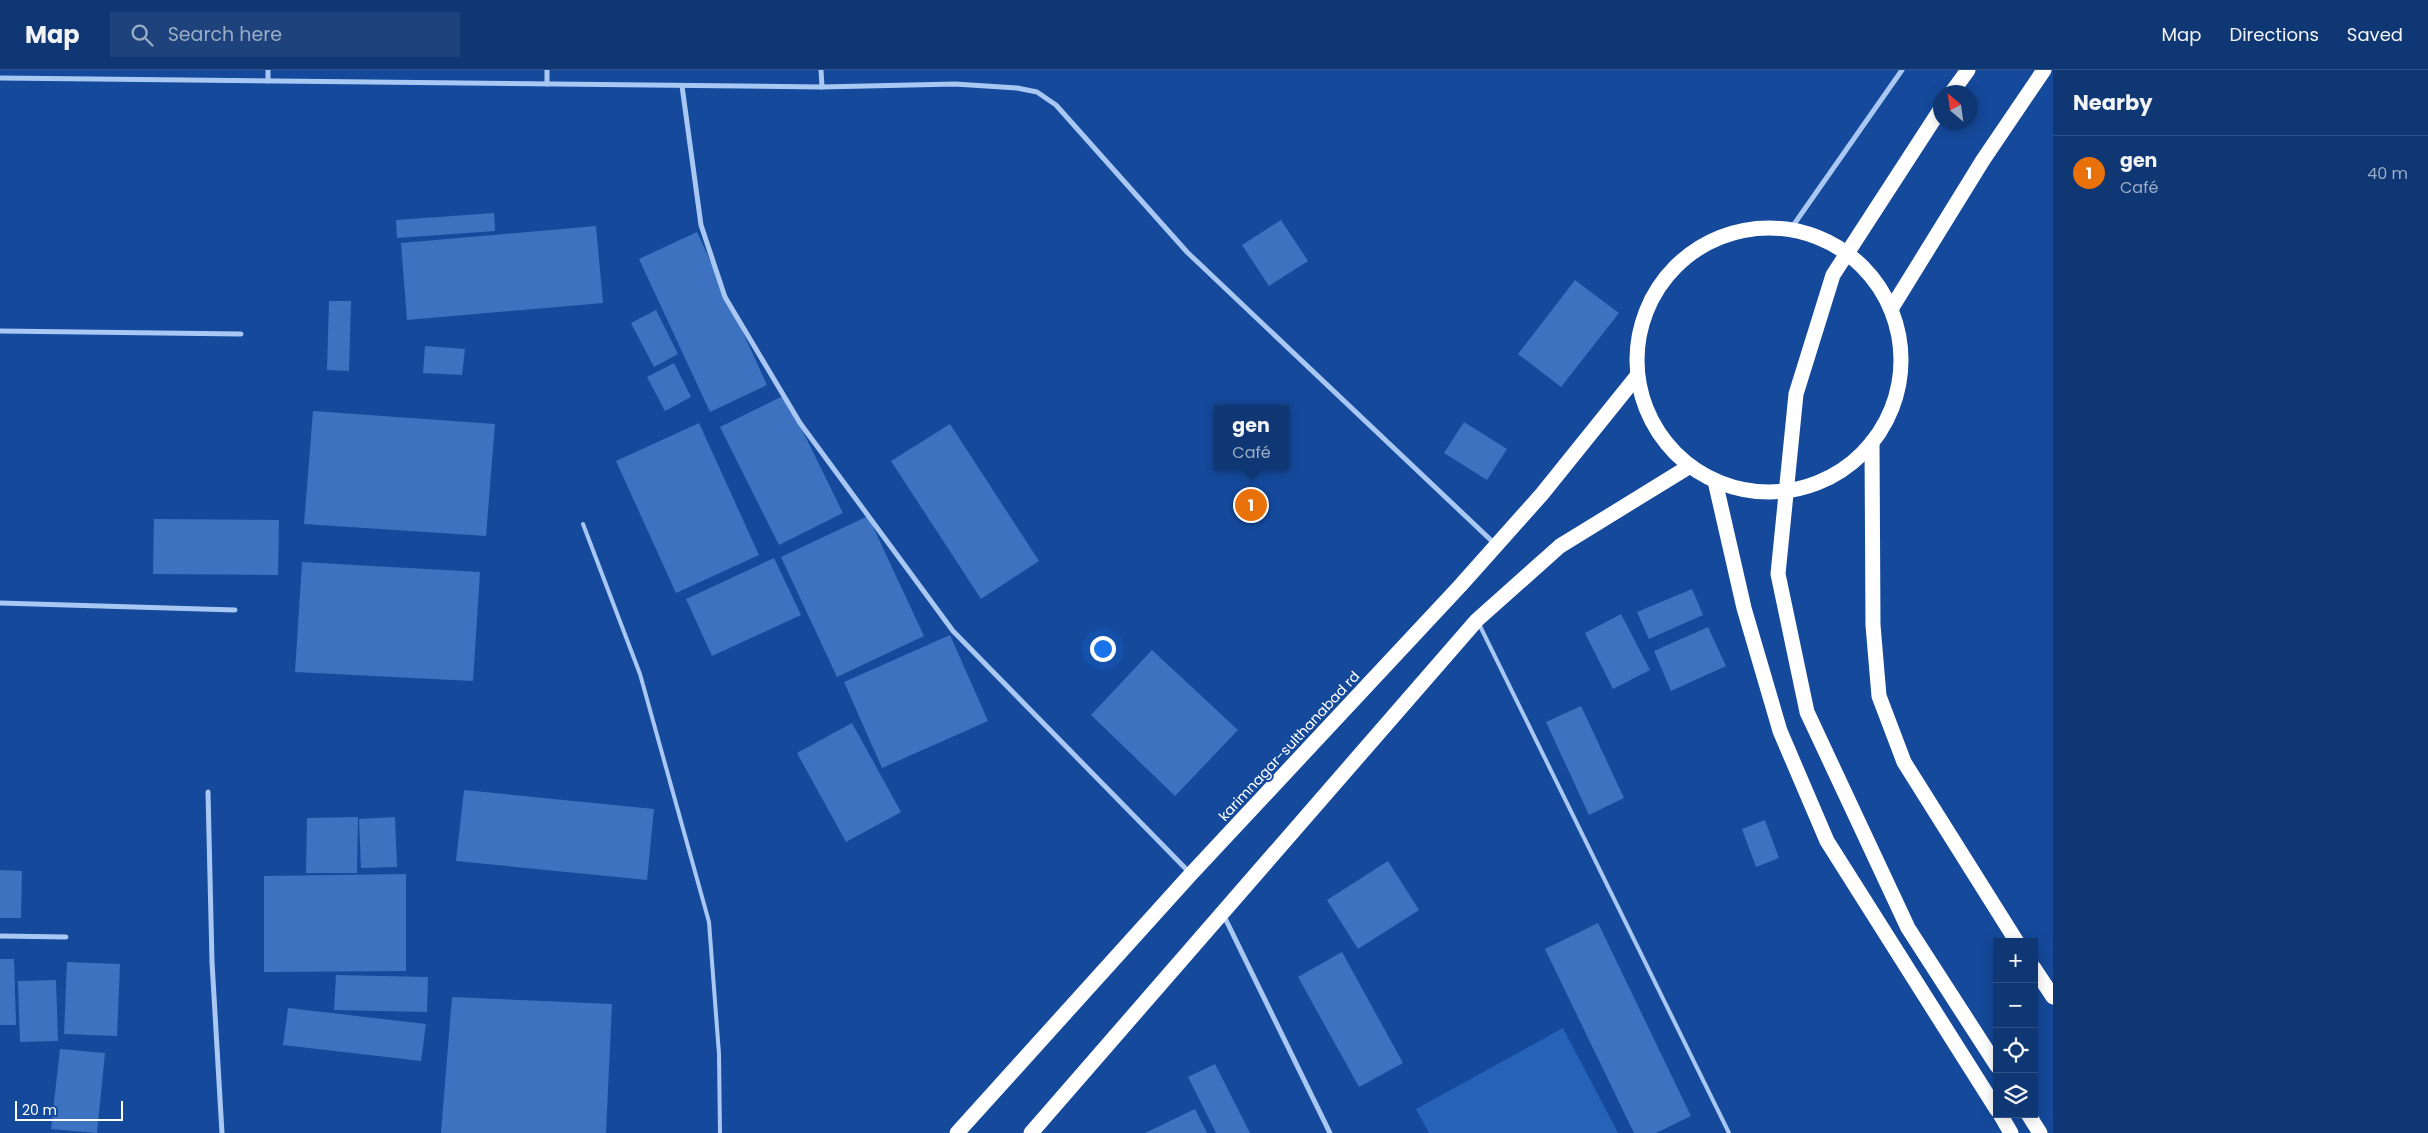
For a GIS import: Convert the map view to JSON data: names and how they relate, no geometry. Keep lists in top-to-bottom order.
{
  "streets": {
    "highway": ["karimnagar-sulthanabad rd"]
  },
  "scale_bar": "20 m",
  "north": "top left",
  "page": {
    "header": "Map",
    "search": "Search here",
    "nav": ["Map", "Directions", "Saved"],
    "heading": "Nearby",
    "list": [
      {
        "mark": "1",
        "name": "gen",
        "note": "Café",
        "value": "40 m"
      }
    ],
    "popup": ["gen", "Café"],
    "pins": "1",
    "map_buttons": ["+", "−"],
    "scale": "20 m"
  }
}
